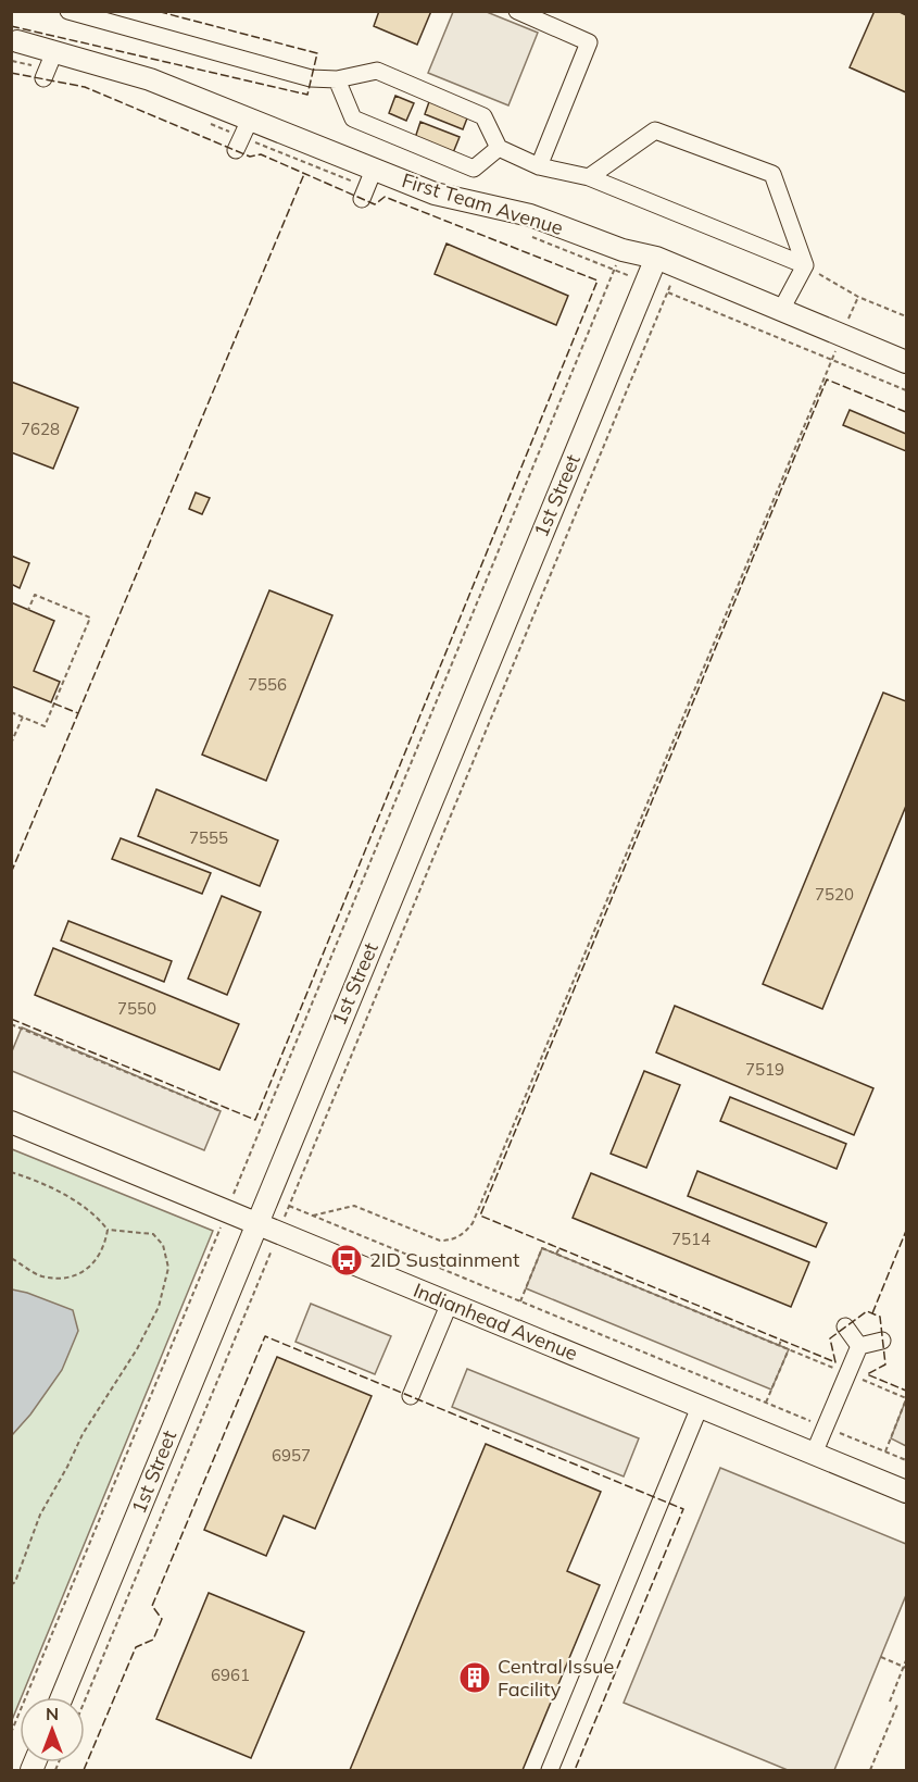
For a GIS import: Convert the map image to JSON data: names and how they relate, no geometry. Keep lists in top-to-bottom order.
{
  "streets": {
    "main road": ["First Team Avenue", "1st Street", "Indianhead Avenue"]
  },
  "crossings": [
    ["First Team Avenue", "1st Street"],
    ["1st Street", "Indianhead Avenue"]
  ],
  "places": {
    "bus stop": ["2ID Sustainment"],
    "building": ["Central Issue Facility"]
  },
  "house_numbers": [
    "7628",
    "7556",
    "7555",
    "7520",
    "7550",
    "7519",
    "7514",
    "6957",
    "6961"
  ],
  "north": "top"
}
